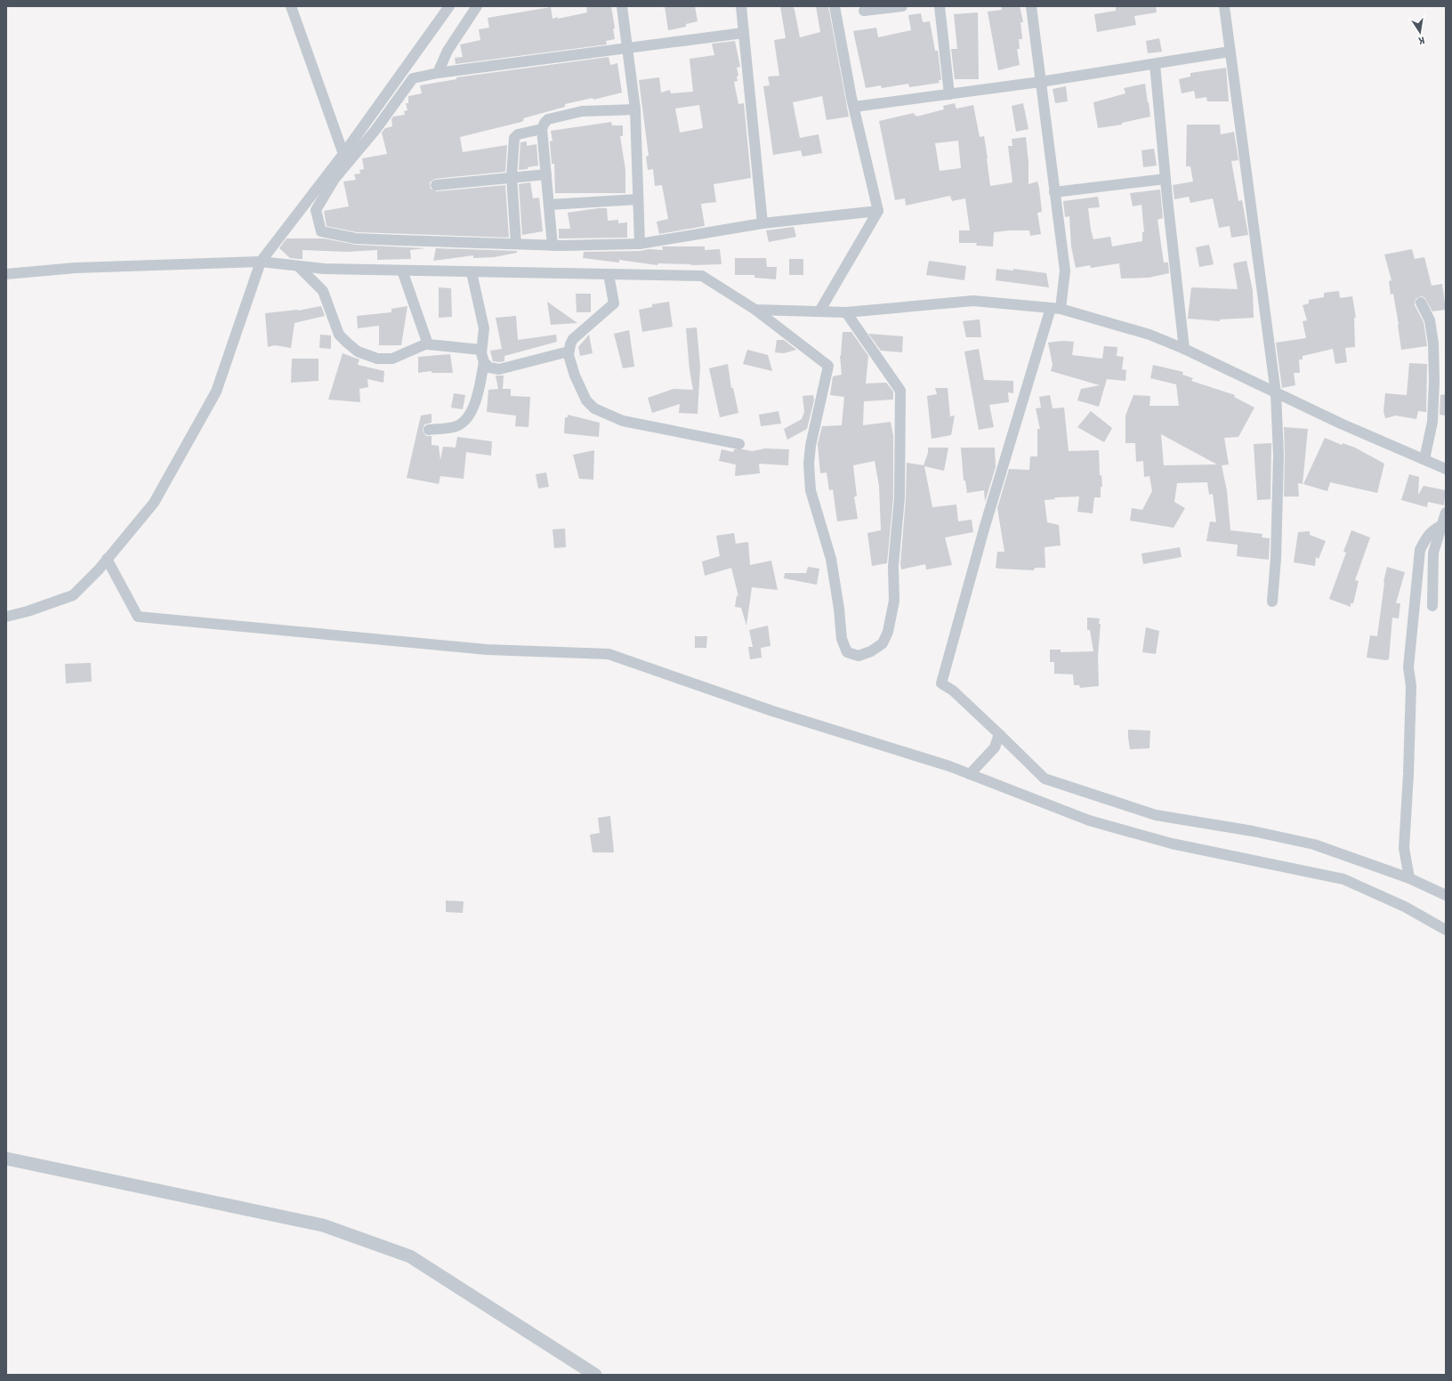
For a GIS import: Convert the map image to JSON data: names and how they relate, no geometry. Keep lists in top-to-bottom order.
{
  "north": "bottom"
}
